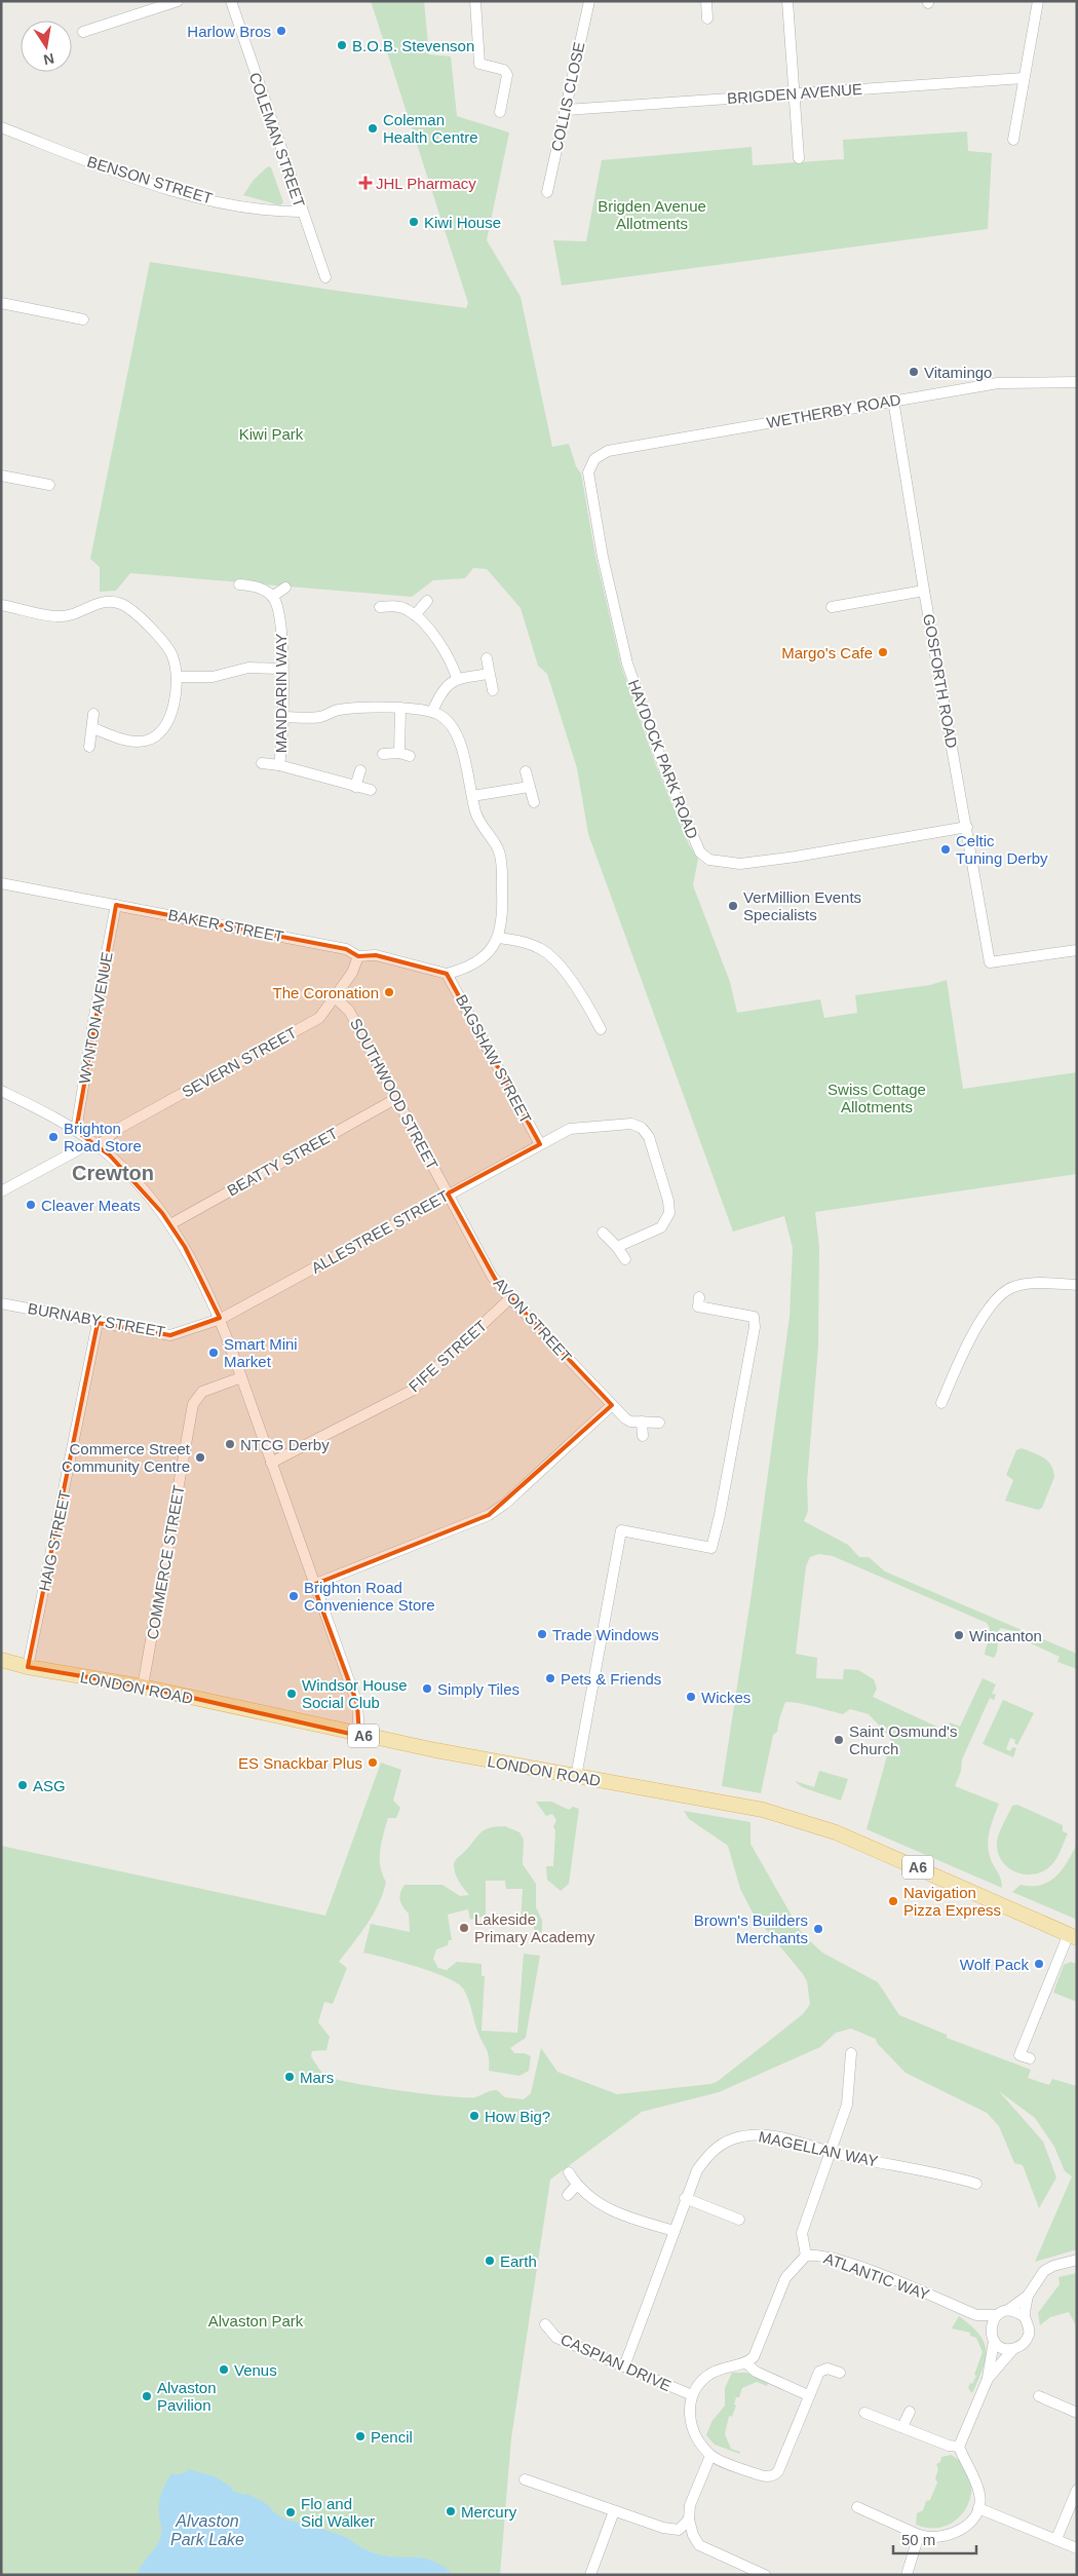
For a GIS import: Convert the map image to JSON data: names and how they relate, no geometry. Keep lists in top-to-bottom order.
{
  "streets": {
    "main road": ["LONDON ROAD", "A6"],
    "street": [
      "BRIGDEN AVENUE",
      "COLLIS CLOSE",
      "COLEMAN STREET",
      "BENSON STREET",
      "WETHERBY ROAD",
      "GOSFORTH ROAD",
      "MANDARIN WAY",
      "HAYDOCK PARK ROAD",
      "BAKER STREET",
      "WYNTON AVENUE",
      "BAGSHAW STREET",
      "SEVERN STREET",
      "SOUTHWOOD STREET",
      "BEATTY STREET",
      "ALLESTREE STREET",
      "BURNABY STREET",
      "AVON STREET",
      "FIFE STREET",
      "HAIG STREET",
      "COMMERCE STREET",
      "MAGELLAN WAY",
      "ATLANTIC WAY",
      "CASPIAN DRIVE"
    ]
  },
  "crossings": [
    ["BRIGDEN AVENUE", "COLLIS CLOSE"],
    ["COLEMAN STREET", "BENSON STREET"],
    ["WETHERBY ROAD", "GOSFORTH ROAD"],
    ["WETHERBY ROAD", "HAYDOCK PARK ROAD"],
    ["GOSFORTH ROAD", "HAYDOCK PARK ROAD"],
    ["BAKER STREET", "WYNTON AVENUE"],
    ["BAKER STREET", "BAGSHAW STREET"],
    ["BAKER STREET", "SEVERN STREET"],
    ["BAGSHAW STREET", "ALLESTREE STREET"],
    ["SEVERN STREET", "SOUTHWOOD STREET"],
    ["SOUTHWOOD STREET", "BEATTY STREET"],
    ["SOUTHWOOD STREET", "ALLESTREE STREET"],
    ["SOUTHWOOD STREET", "AVON STREET"],
    ["ALLESTREE STREET", "BURNABY STREET"],
    ["ALLESTREE STREET", "AVON STREET"],
    ["BURNABY STREET", "HAIG STREET"],
    ["AVON STREET", "FIFE STREET"],
    ["HAIG STREET", "LONDON ROAD"],
    ["COMMERCE STREET", "LONDON ROAD"],
    ["MAGELLAN WAY", "CASPIAN DRIVE"],
    ["ATLANTIC WAY", "CASPIAN DRIVE"]
  ],
  "districts": ["Crewton"],
  "water": ["Alvaston Park Lake"],
  "parks": [
    "Brigden Avenue Allotments",
    "Kiwi Park",
    "Swiss Cottage Allotments",
    "Alvaston Park"
  ],
  "places": {
    "other": [
      "Harlow Bros",
      "B.O.B. Stevenson",
      "Coleman Health Centre",
      "Kiwi House",
      "Vitamingo",
      "Margo's Cafe",
      "Celtic Tuning Derby",
      "VerMillion Events Specialists",
      "The Coronation",
      "Brighton Road Store",
      "Cleaver Meats",
      "Smart Mini Market",
      "NTCG Derby",
      "Commerce Street Community Centre",
      "Brighton Road Convenience Store",
      "Trade Windows",
      "Wincanton",
      "Pets & Friends",
      "Simply Tiles",
      "Windsor House Social Club",
      "Wickes",
      "Saint Osmund's Church",
      "ES Snackbar Plus",
      "ASG",
      "Navigation Pizza Express",
      "Lakeside Primary Academy",
      "Brown's Builders Merchants",
      "Wolf Pack",
      "Mars",
      "How Big?",
      "Earth",
      "Venus",
      "Alvaston Pavilion",
      "Pencil",
      "Mercury",
      "Flo and Sid Walker"
    ],
    "health": ["JHL Pharmacy"]
  },
  "scale_bar": "50 m",
  "north": "bottom"
}
